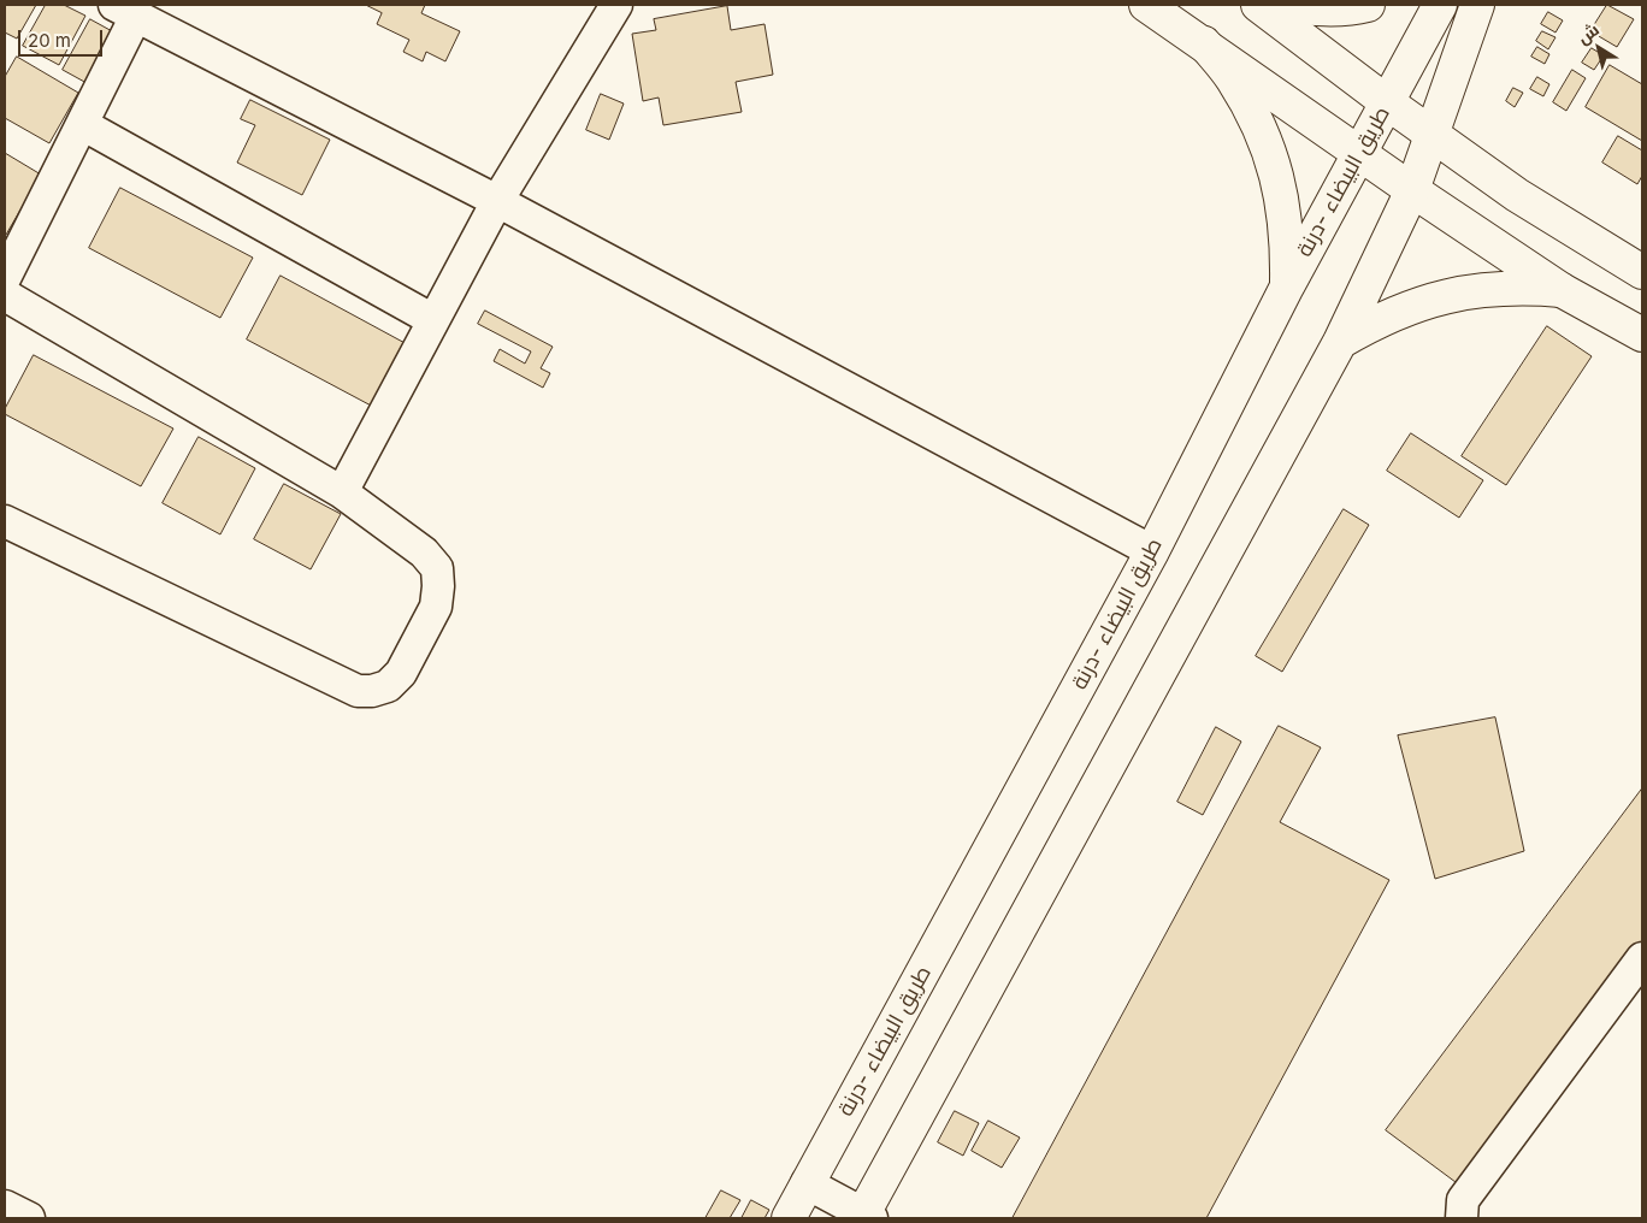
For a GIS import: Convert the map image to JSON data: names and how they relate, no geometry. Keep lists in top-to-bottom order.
{
  "streets": {
    "main road": ["طريق البيضاء -درنة"]
  },
  "scale_bar": "20 m",
  "north": "top left"
}
